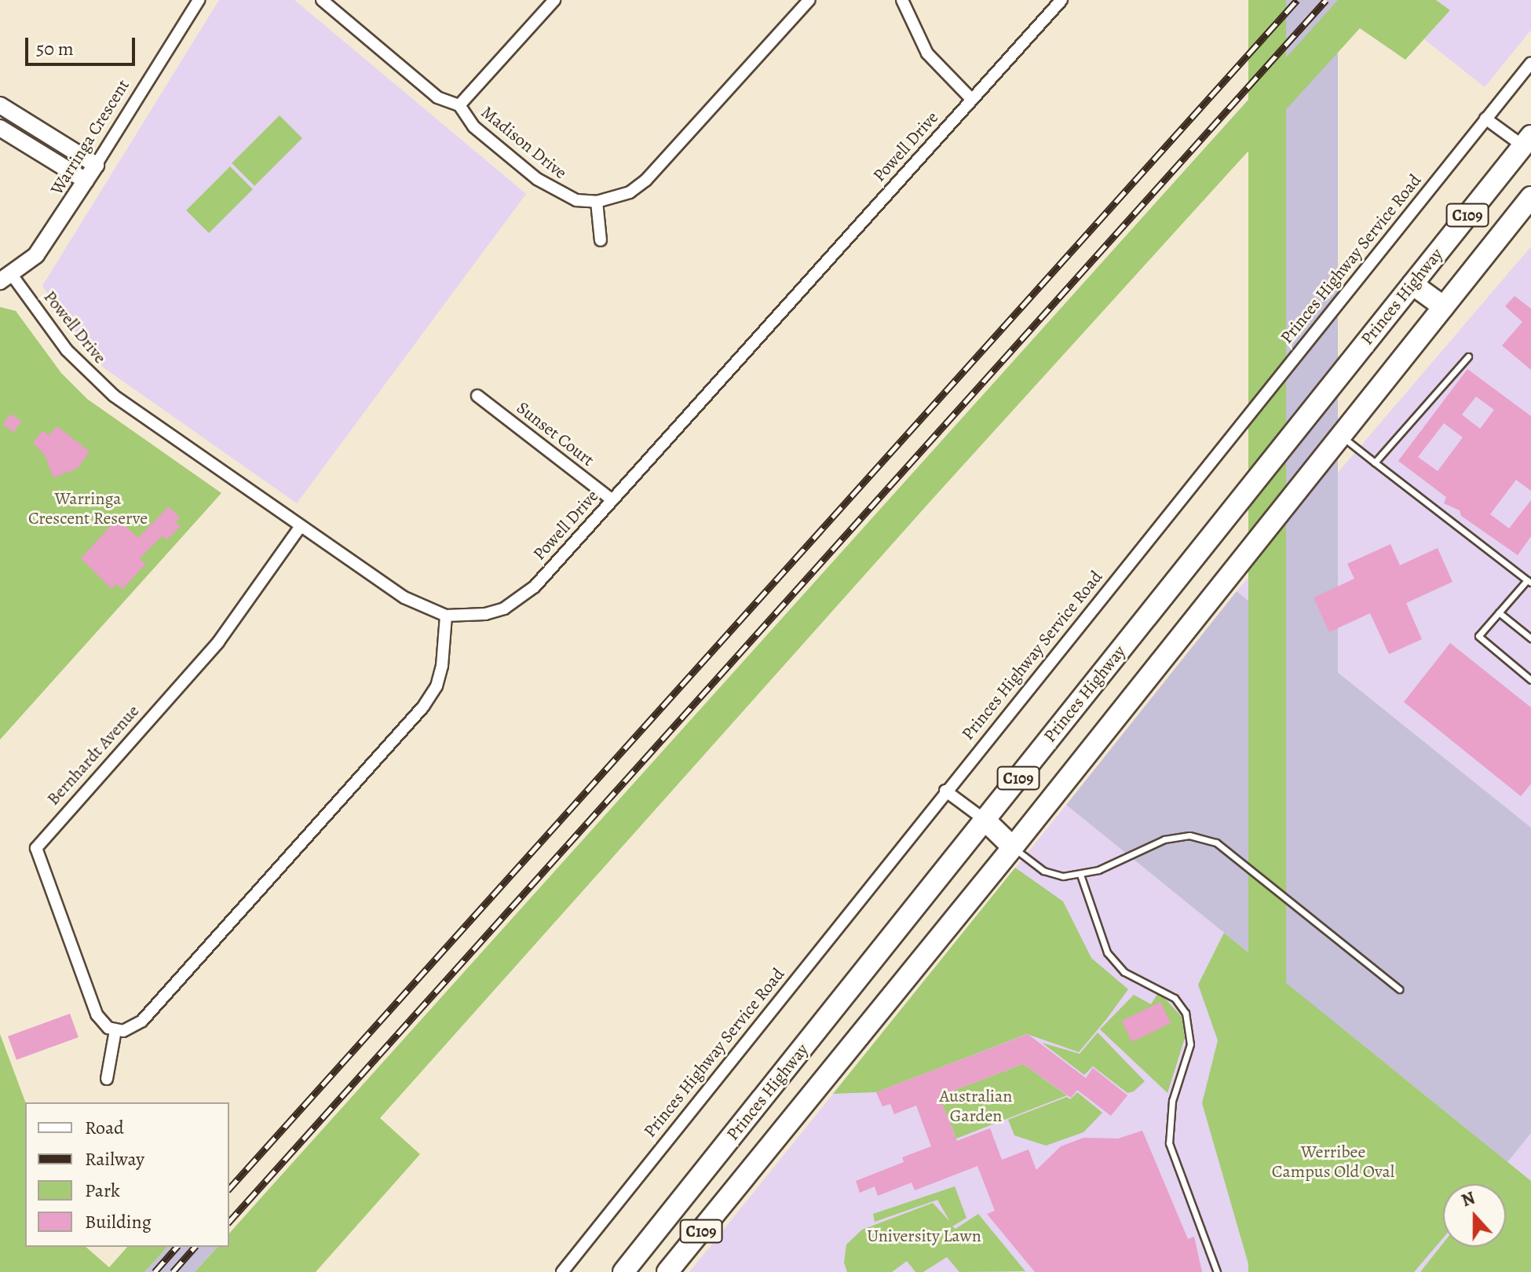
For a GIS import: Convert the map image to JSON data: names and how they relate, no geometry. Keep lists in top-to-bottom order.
{
  "streets": {
    "highway": ["C109", "Princes Highway"],
    "street": [
      "Warringa Crescent",
      "Madison Drive",
      "Powell Drive",
      "Princes Highway Service Road",
      "Sunset Court",
      "Bernhardt Avenue"
    ]
  },
  "crossings": [
    ["Warringa Crescent", "Powell Drive"],
    ["Powell Drive", "Sunset Court"],
    ["Powell Drive", "Bernhardt Avenue"],
    ["Princes Highway Service Road", "Princes Highway"]
  ],
  "parks": [
    "Warringa Crescent Reserve",
    "Australian Garden",
    "Werribee Campus Old Oval",
    "University Lawn"
  ],
  "legend": [
    "Road",
    "Railway",
    "Park",
    "Building"
  ],
  "scale_bar": "50 m",
  "north": "top"
}
